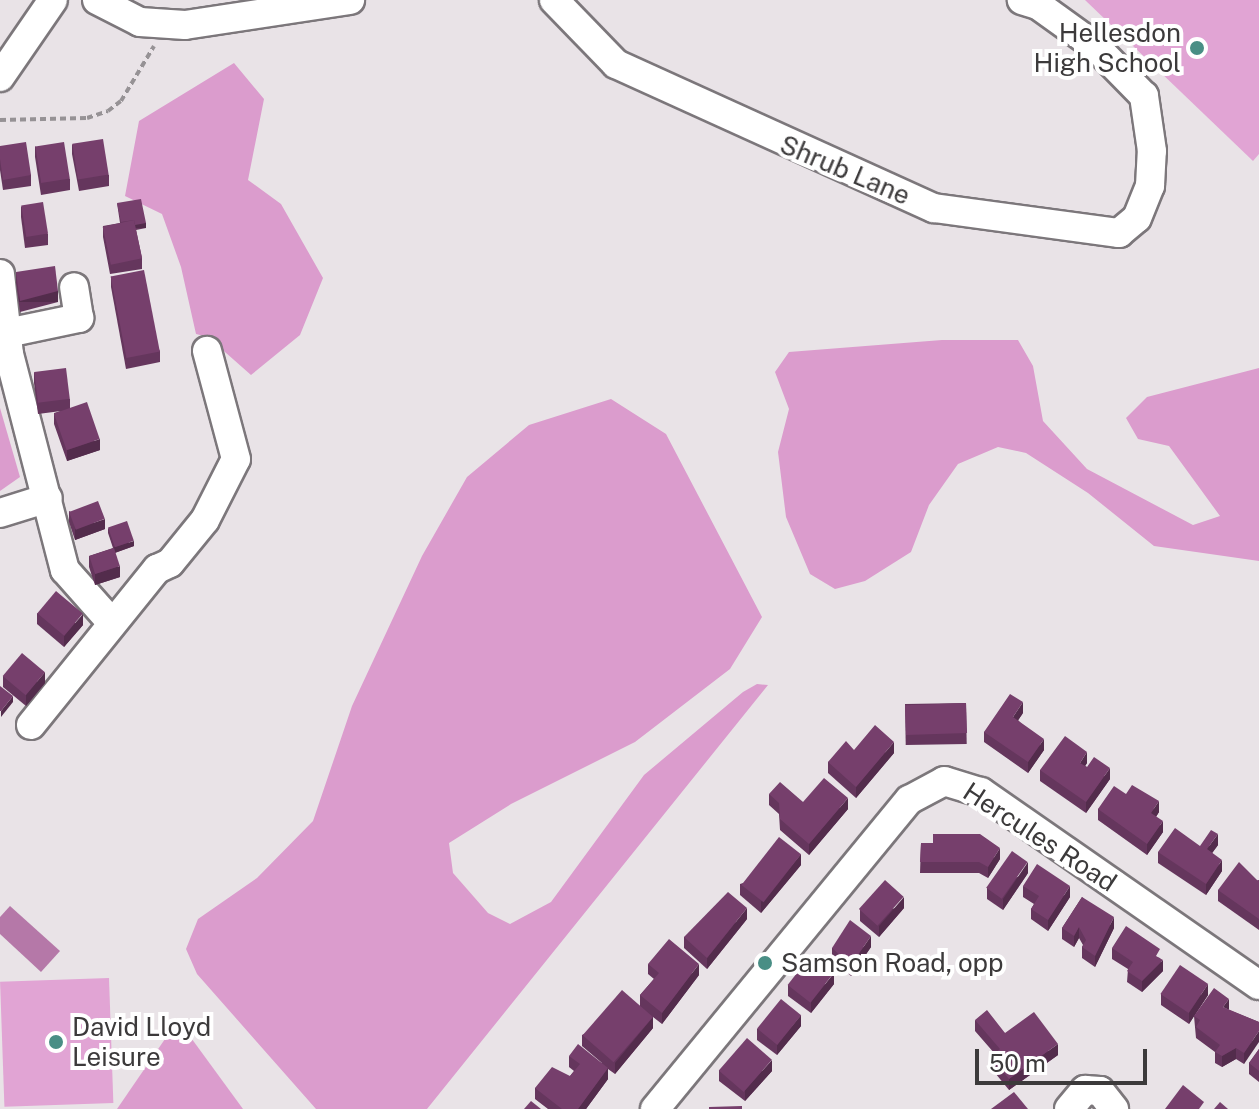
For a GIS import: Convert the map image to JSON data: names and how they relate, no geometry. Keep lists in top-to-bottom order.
{
  "streets": {
    "street": ["Shrub Lane", "Hercules Road"]
  },
  "places": ["Hellesdon High School", "Samson Road, opp", "David Lloyd Leisure"],
  "scale_bar": "50 m"
}
